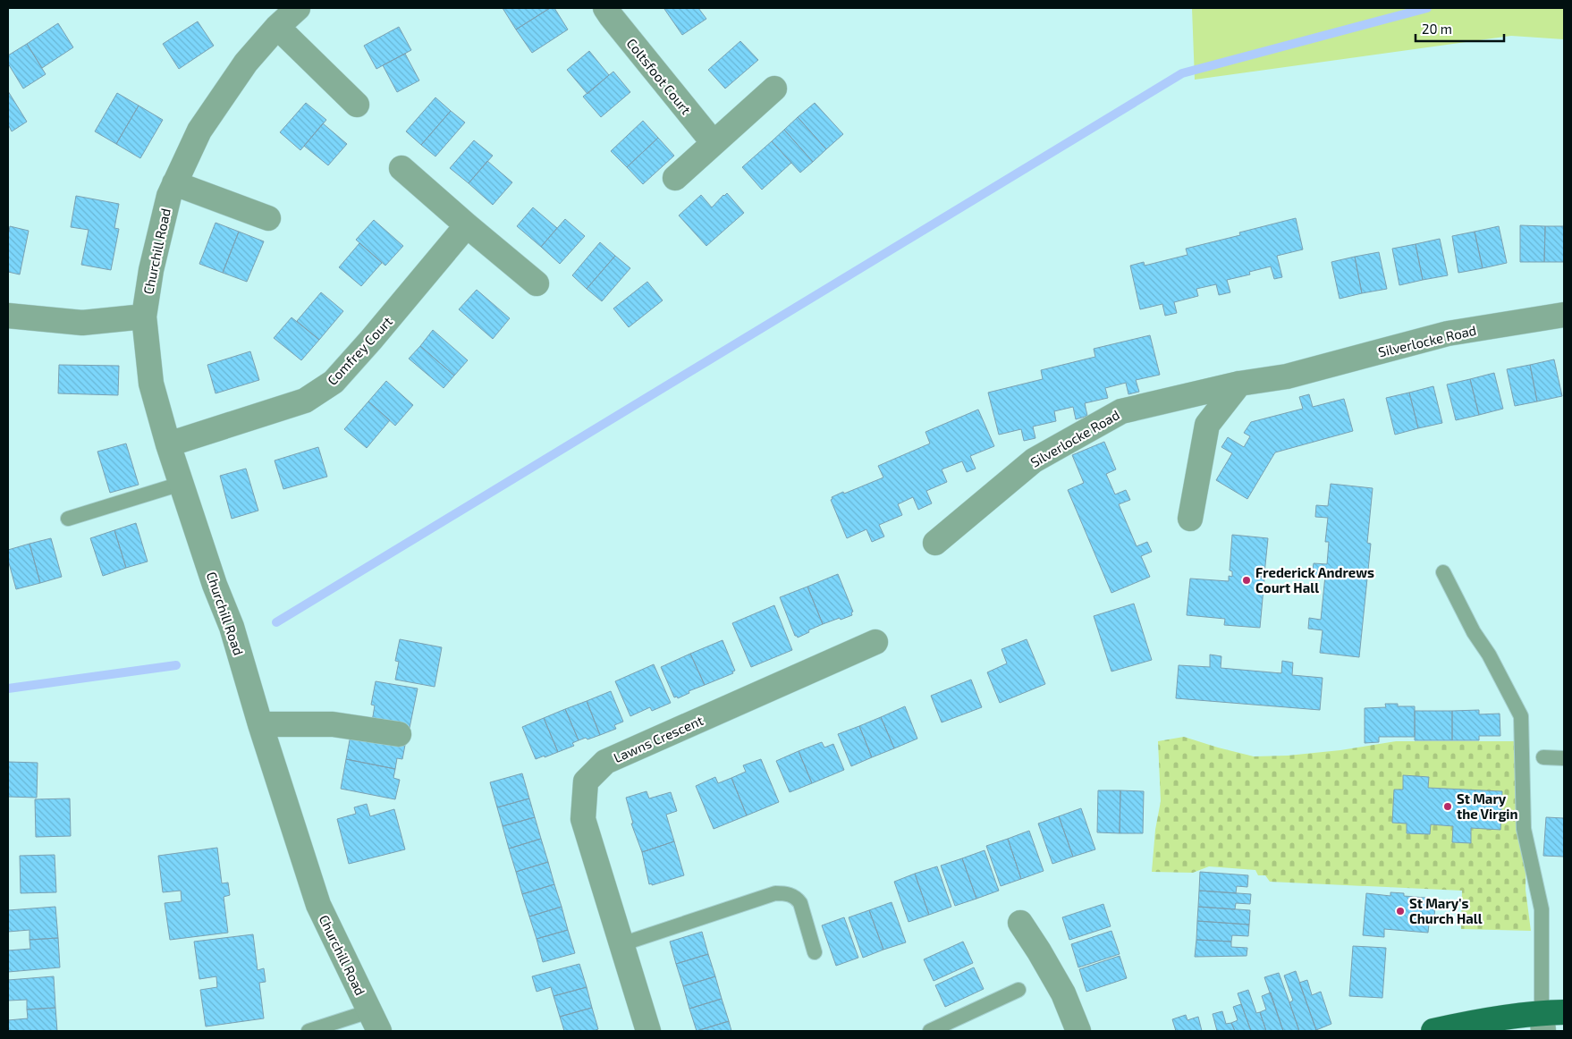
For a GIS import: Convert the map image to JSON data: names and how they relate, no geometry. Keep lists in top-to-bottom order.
{
  "streets": {
    "street": [
      "Coltsfoot Court",
      "Churchill Road",
      "Silverlocke Road",
      "Comfrey Court",
      "Lawns Crescent"
    ]
  },
  "crossings": [
    ["Churchill Road", "Comfrey Court"]
  ],
  "places": ["Frederick Andrews Court Hall", "St Mary the Virgin", "St Mary's Church Hall"],
  "scale_bar": "20 m"
}
